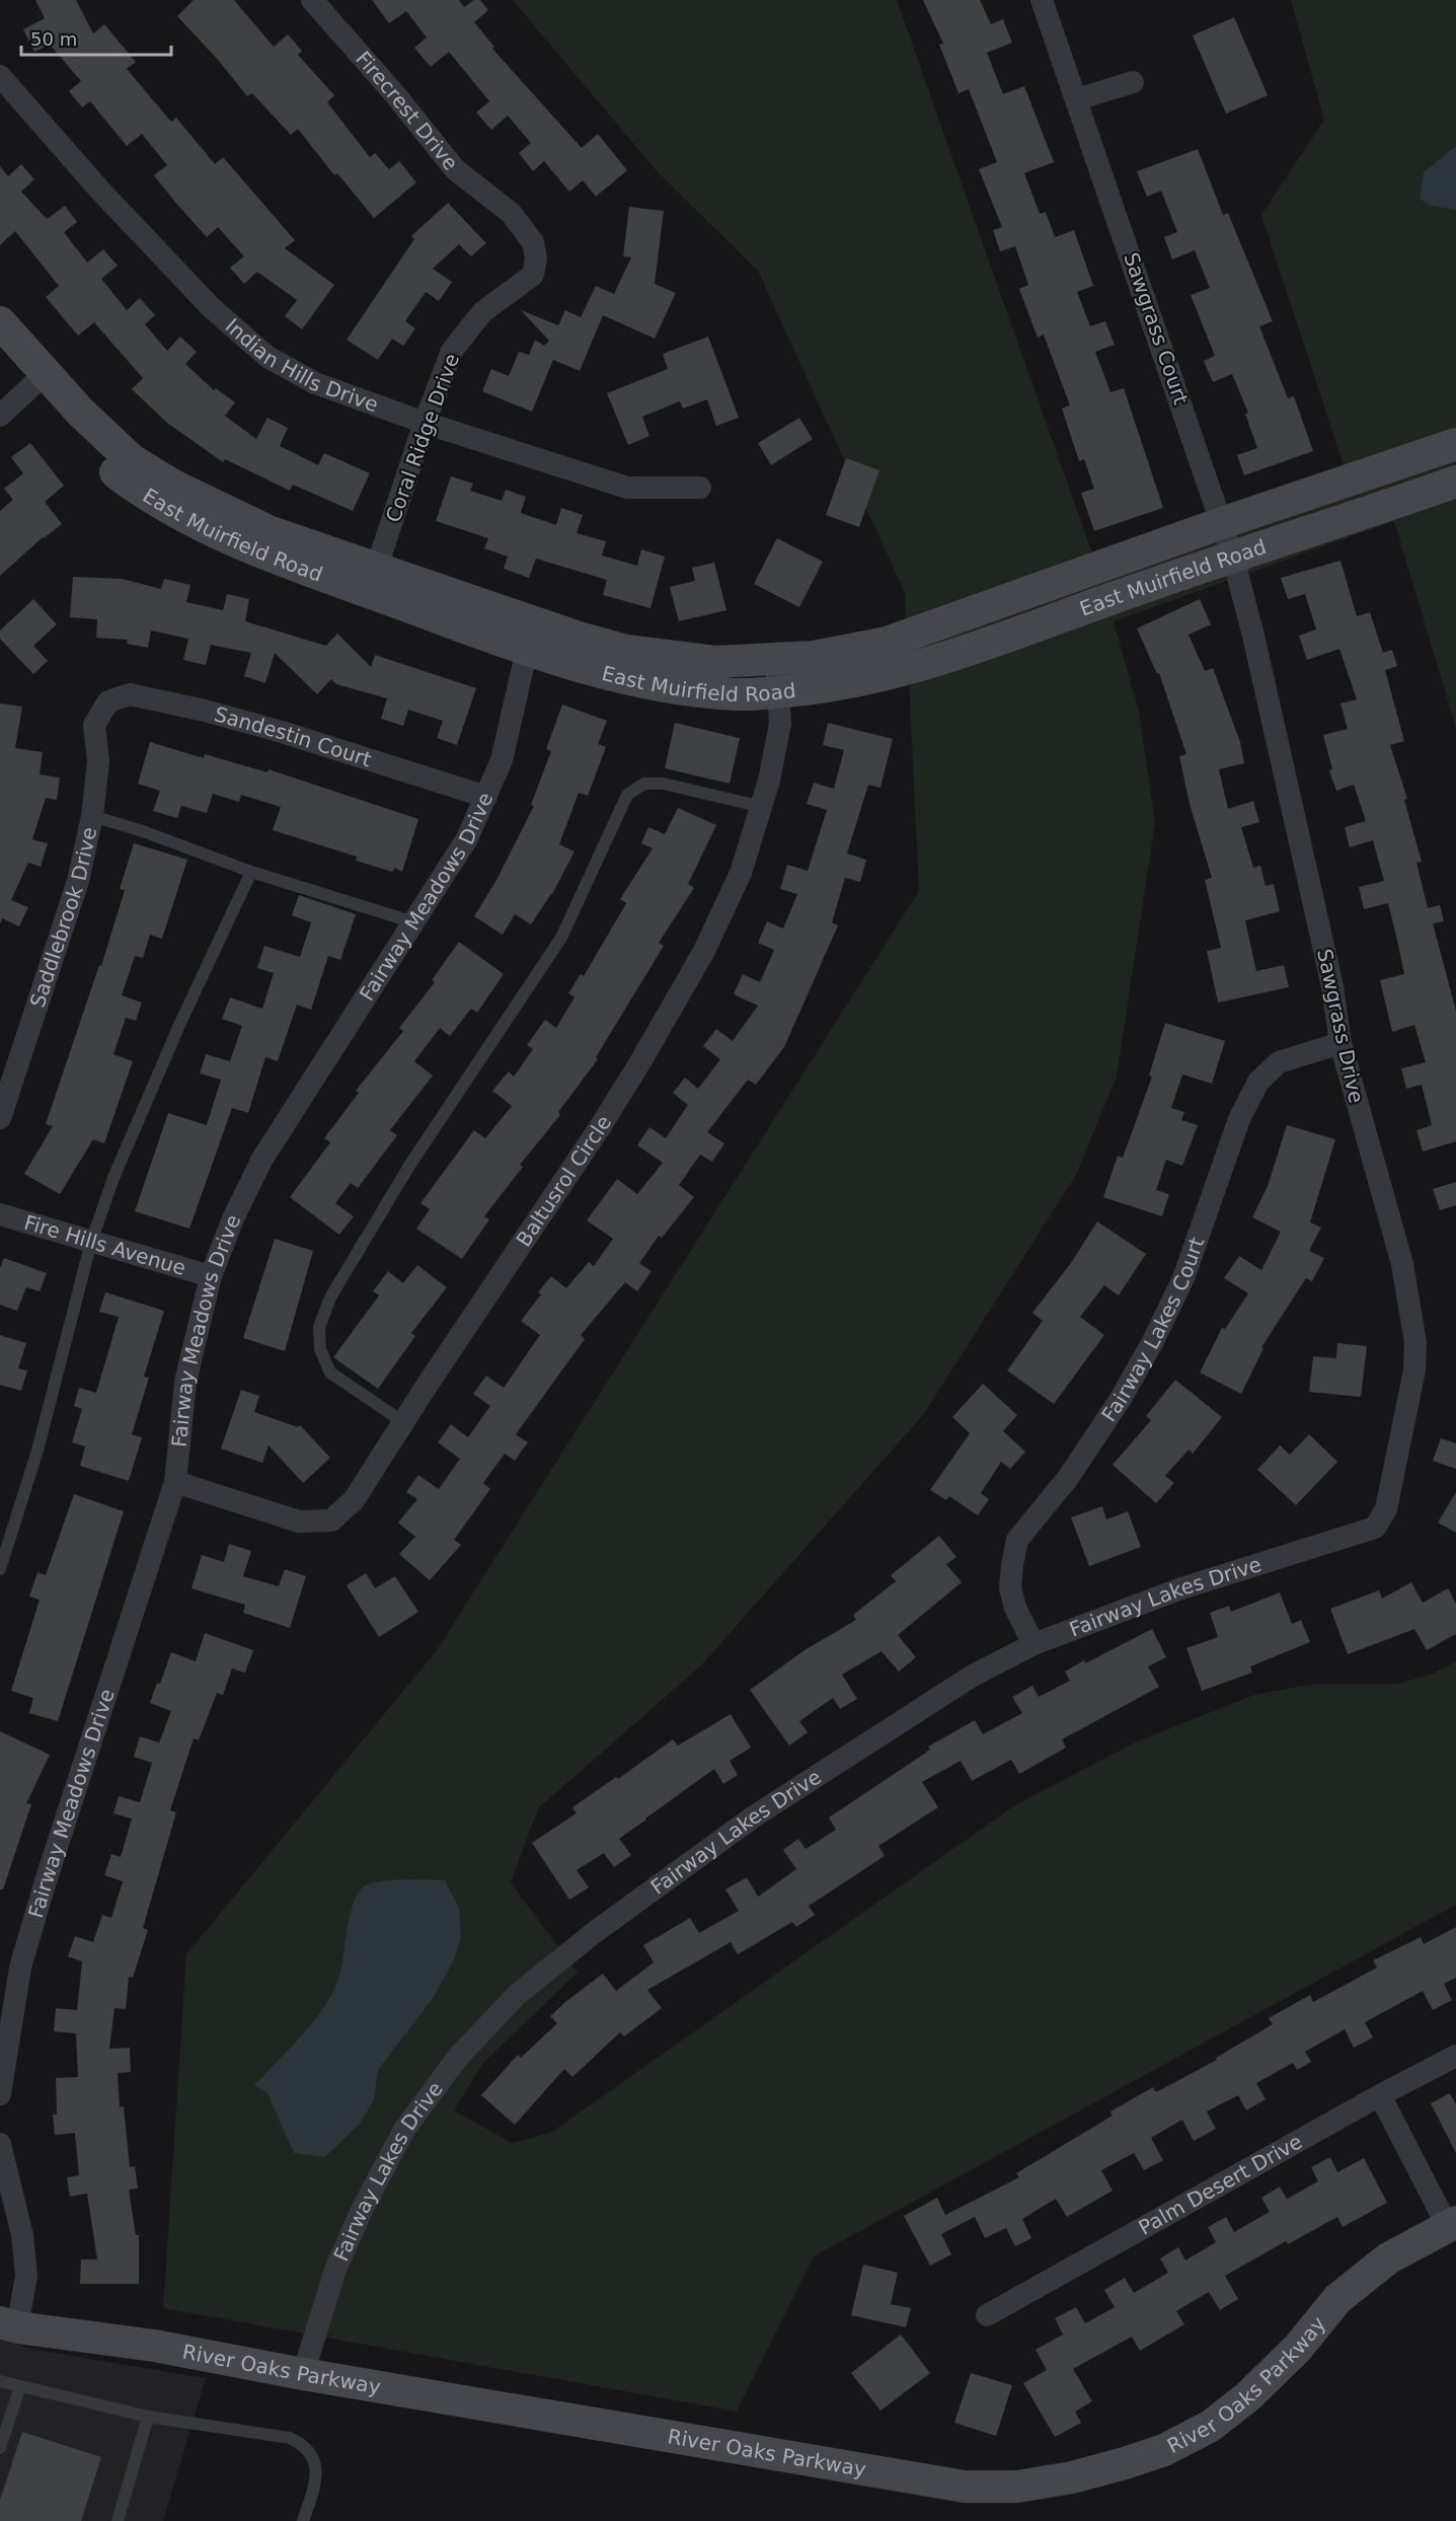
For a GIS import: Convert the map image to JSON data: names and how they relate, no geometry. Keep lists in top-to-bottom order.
{
  "streets": {
    "street": [
      "Firecrest Drive",
      "Sawgrass Court",
      "Indian Hills Drive",
      "Coral Ridge Drive",
      "East Muirfield Road",
      "Sandestin Court",
      "Fairway Meadows Drive",
      "Saddlebrook Drive",
      "Sawgrass Drive",
      "Baltusrol Circle",
      "Fire Hills Avenue",
      "Fairway Lakes Court",
      "Fairway Lakes Drive",
      "Palm Desert Drive",
      "River Oaks Parkway"
    ]
  },
  "crossings": [
    ["Firecrest Drive", "Coral Ridge Drive"],
    ["Sawgrass Court", "East Muirfield Road"],
    ["Sawgrass Court", "Sawgrass Drive"],
    ["Indian Hills Drive", "Coral Ridge Drive"],
    ["Coral Ridge Drive", "East Muirfield Road"],
    ["East Muirfield Road", "Fairway Meadows Drive"],
    ["East Muirfield Road", "Sawgrass Drive"],
    ["East Muirfield Road", "Baltusrol Circle"],
    ["Sandestin Court", "Fairway Meadows Drive"],
    ["Sandestin Court", "Saddlebrook Drive"],
    ["Fairway Meadows Drive", "Baltusrol Circle"],
    ["Fairway Meadows Drive", "Fire Hills Avenue"],
    ["Sawgrass Drive", "Fairway Lakes Court"],
    ["Sawgrass Drive", "Fairway Lakes Drive"],
    ["Fairway Lakes Court", "Fairway Lakes Drive"],
    ["Fairway Lakes Drive", "River Oaks Parkway"]
  ],
  "scale_bar": "50 m"
}
